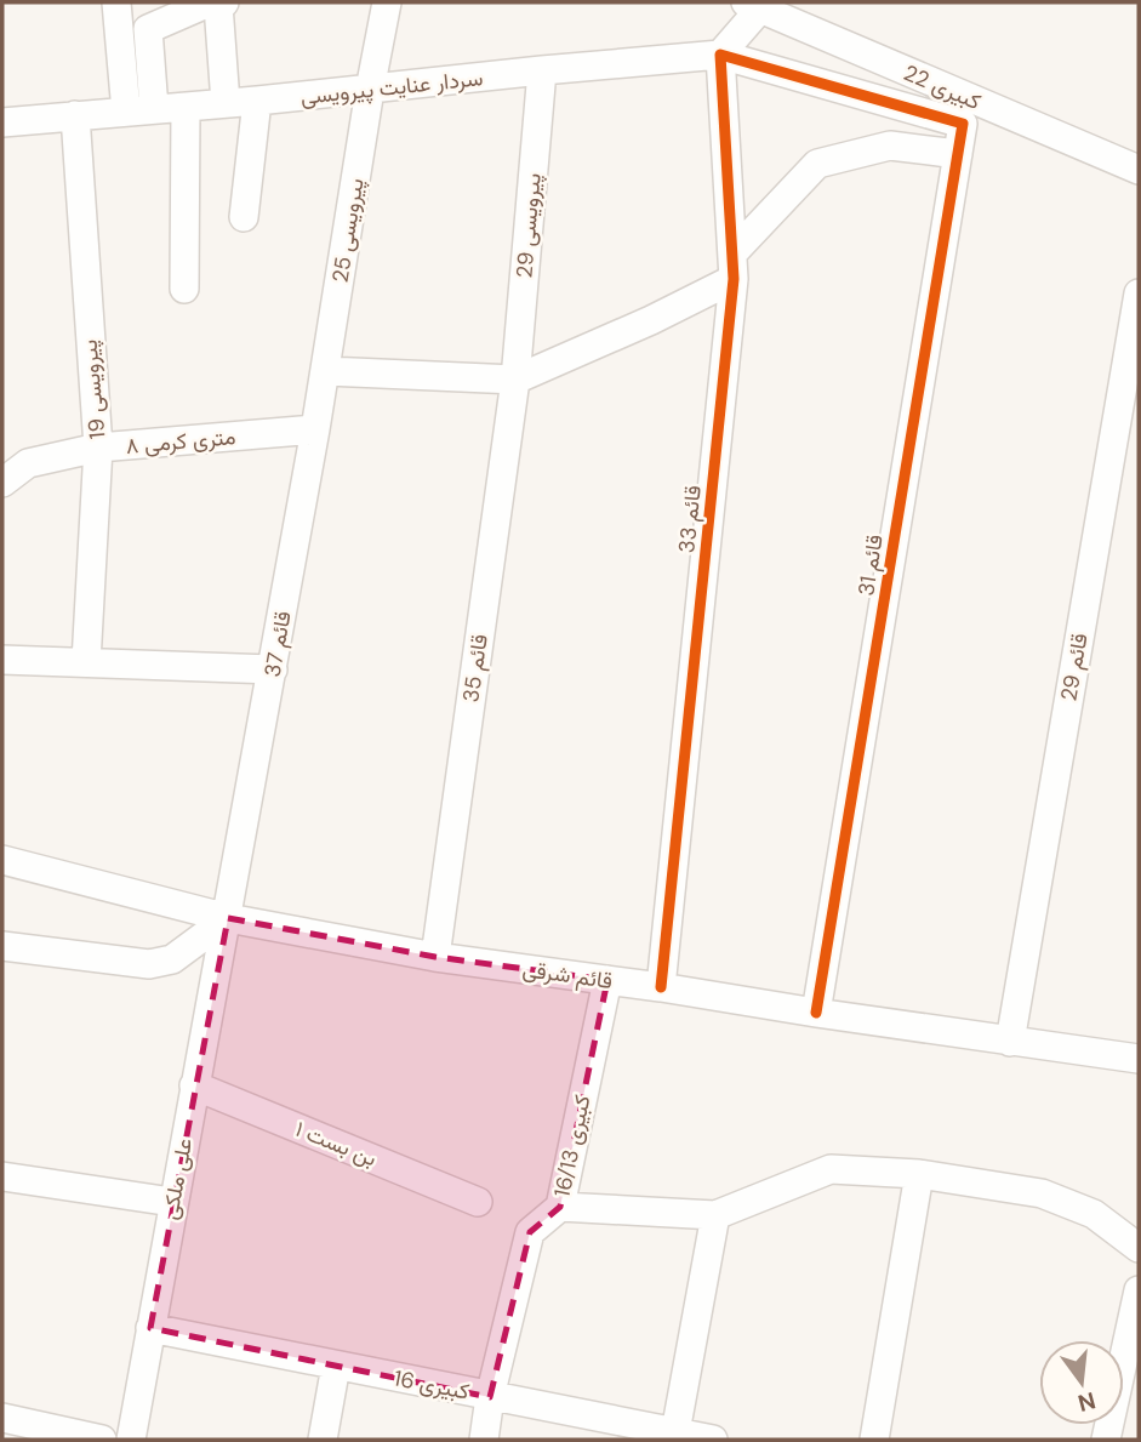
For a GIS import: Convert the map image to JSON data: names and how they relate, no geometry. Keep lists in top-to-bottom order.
{
  "streets": {
    "street": [
      "سردار عنایت پیرویسی",
      "کبیری 22",
      "پیرویسی 29",
      "پیرویسی 25",
      "پیرویسی 19",
      "۸ متری کرمی",
      "قائم 33",
      "قائم 31",
      "قائم 37",
      "قائم 29",
      "قائم 35",
      "قائم شرقی",
      "بن بست ۱",
      "کبیری 16/13",
      "علی ملکی",
      "کبیری 16"
    ]
  },
  "crossings": [
    ["سردار عنایت پیرویسی", "پیرویسی 29"],
    ["سردار عنایت پیرویسی", "پیرویسی 25"],
    ["سردار عنایت پیرویسی", "پیرویسی 19"],
    ["سردار عنایت پیرویسی", "قائم 33"],
    ["سردار عنایت پیرویسی", "قائم 31"],
    ["پیرویسی 29", "قائم 35"],
    ["پیرویسی 25", "قائم 37"],
    ["پیرویسی 19", "۸ متری کرمی"],
    ["۸ متری کرمی", "قائم 37"],
    ["قائم 33", "قائم 31"],
    ["قائم 33", "قائم شرقی"],
    ["قائم 31", "قائم شرقی"],
    ["قائم 37", "قائم شرقی"],
    ["قائم 37", "علی ملکی"],
    ["قائم 29", "قائم شرقی"],
    ["قائم 35", "قائم شرقی"],
    ["قائم شرقی", "کبیری 16/13"],
    ["قائم شرقی", "علی ملکی"],
    ["بن بست ۱", "علی ملکی"],
    ["کبیری 16/13", "کبیری 16"],
    ["علی ملکی", "کبیری 16"]
  ],
  "north": "bottom"
}
